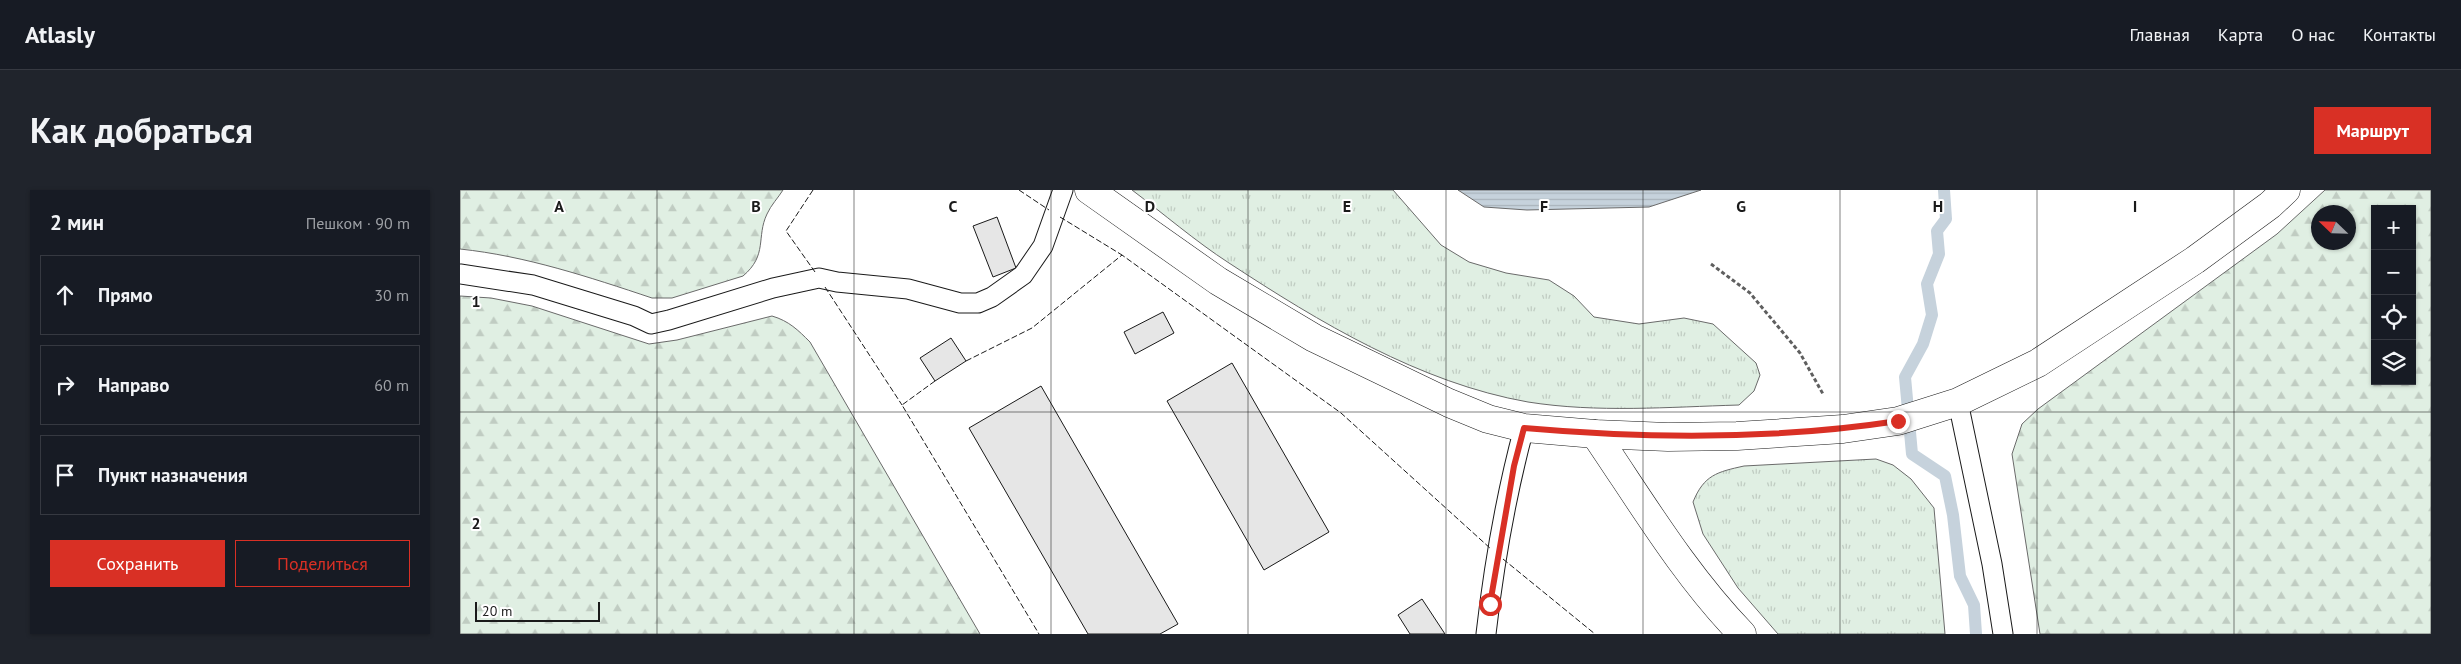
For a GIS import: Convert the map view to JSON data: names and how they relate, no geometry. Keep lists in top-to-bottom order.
{
  "scale_bar": "20 m",
  "north": "top left",
  "page": {
    "header": "Atlasly",
    "nav": [
      "Главная",
      "Карта",
      "О нас",
      "Контакты"
    ],
    "title": "Как добраться",
    "buttons": [
      "Маршрут",
      ["Сохранить", "Поделиться"]
    ],
    "heading": ["2 мин", "Пешком · 90 m"],
    "map_buttons": ["+", "−"],
    "list": [
      ["Прямо", "30 m"],
      ["Направо", "60 m"],
      "Пункт назначения"
    ],
    "scale": "20 m"
  },
  "grid": {
    "columns": [
      "A",
      "B",
      "C",
      "D",
      "E",
      "F",
      "G",
      "H",
      "I"
    ],
    "rows": ["1", "2"]
  }
}
